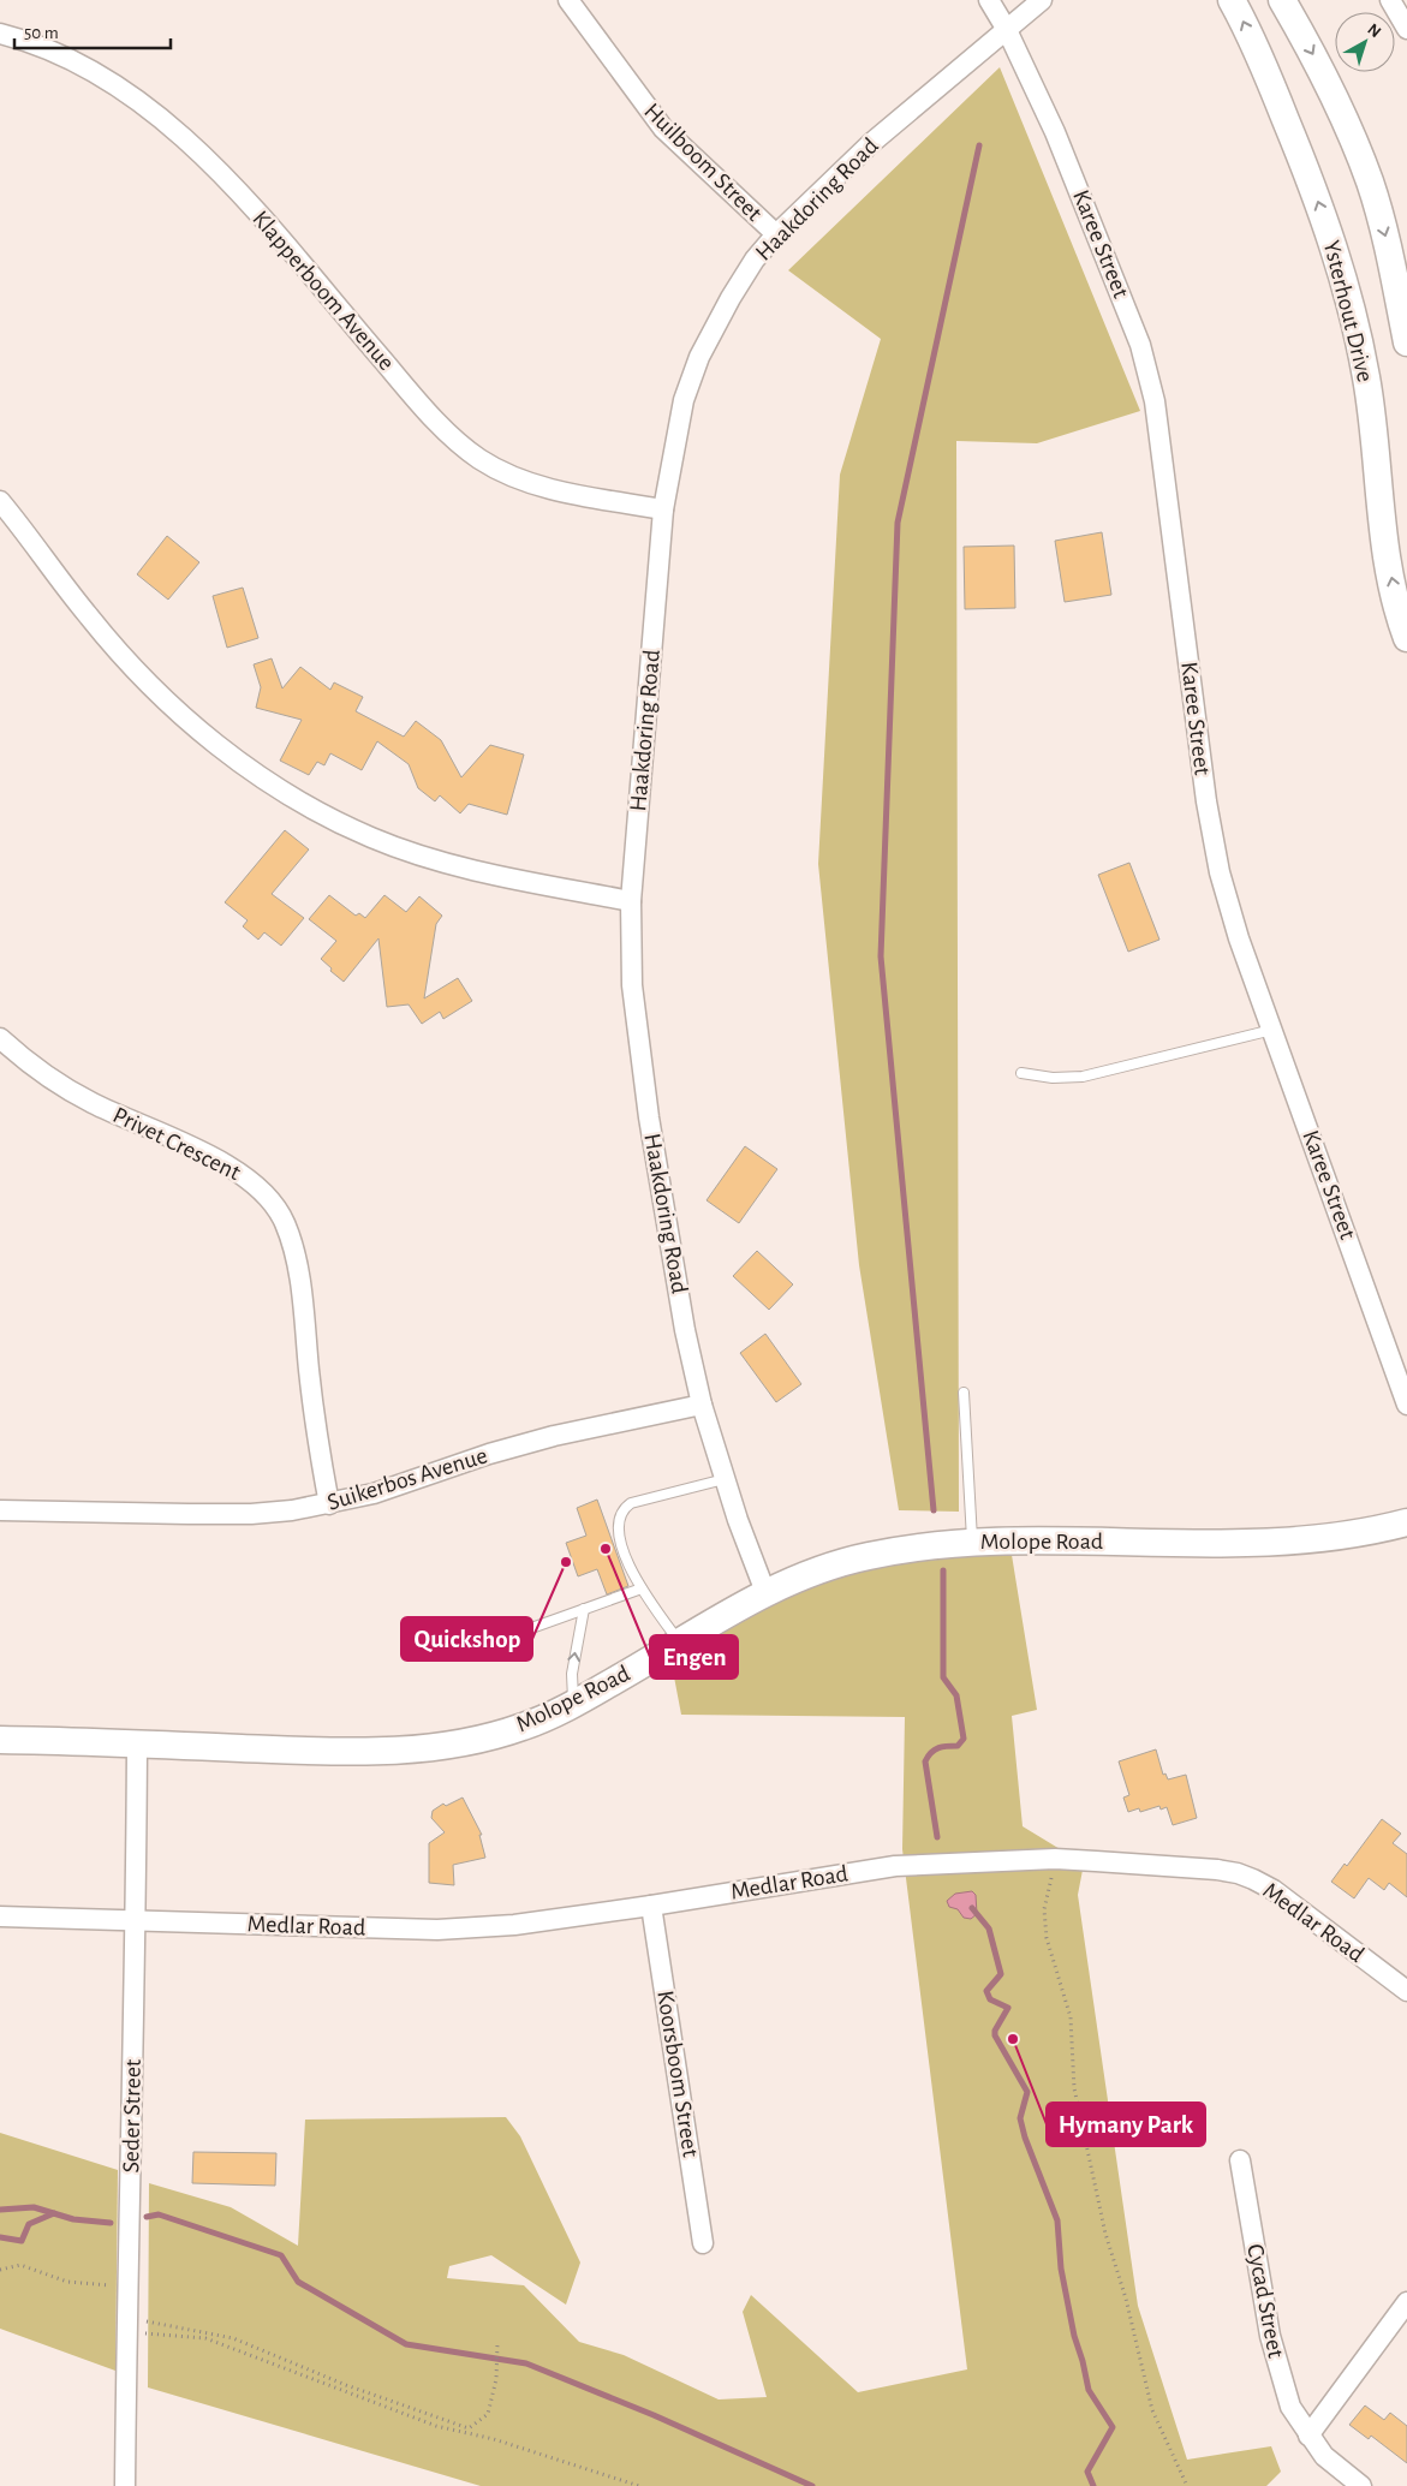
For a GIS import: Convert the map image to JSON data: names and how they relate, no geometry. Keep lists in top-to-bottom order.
{
  "streets": {
    "street": [
      "Huilboom Street",
      "Haakdoring Road",
      "Karee Street",
      "Klapperboom Avenue",
      "Ysterhout Drive",
      "Privet Crescent",
      "Suikerbos Avenue",
      "Molope Road",
      "Medlar Road",
      "Koorsboom Street",
      "Seder Street",
      "Cycad Street"
    ]
  },
  "crossings": [
    ["Huilboom Street", "Haakdoring Road"],
    ["Haakdoring Road", "Karee Street"],
    ["Haakdoring Road", "Klapperboom Avenue"],
    ["Haakdoring Road", "Suikerbos Avenue"],
    ["Haakdoring Road", "Molope Road"],
    ["Privet Crescent", "Suikerbos Avenue"],
    ["Molope Road", "Seder Street"],
    ["Medlar Road", "Koorsboom Street"],
    ["Medlar Road", "Seder Street"]
  ],
  "places": ["Engen", "Quickshop", "Hymany Park"],
  "scale_bar": "50 m",
  "north": "top right"
}
